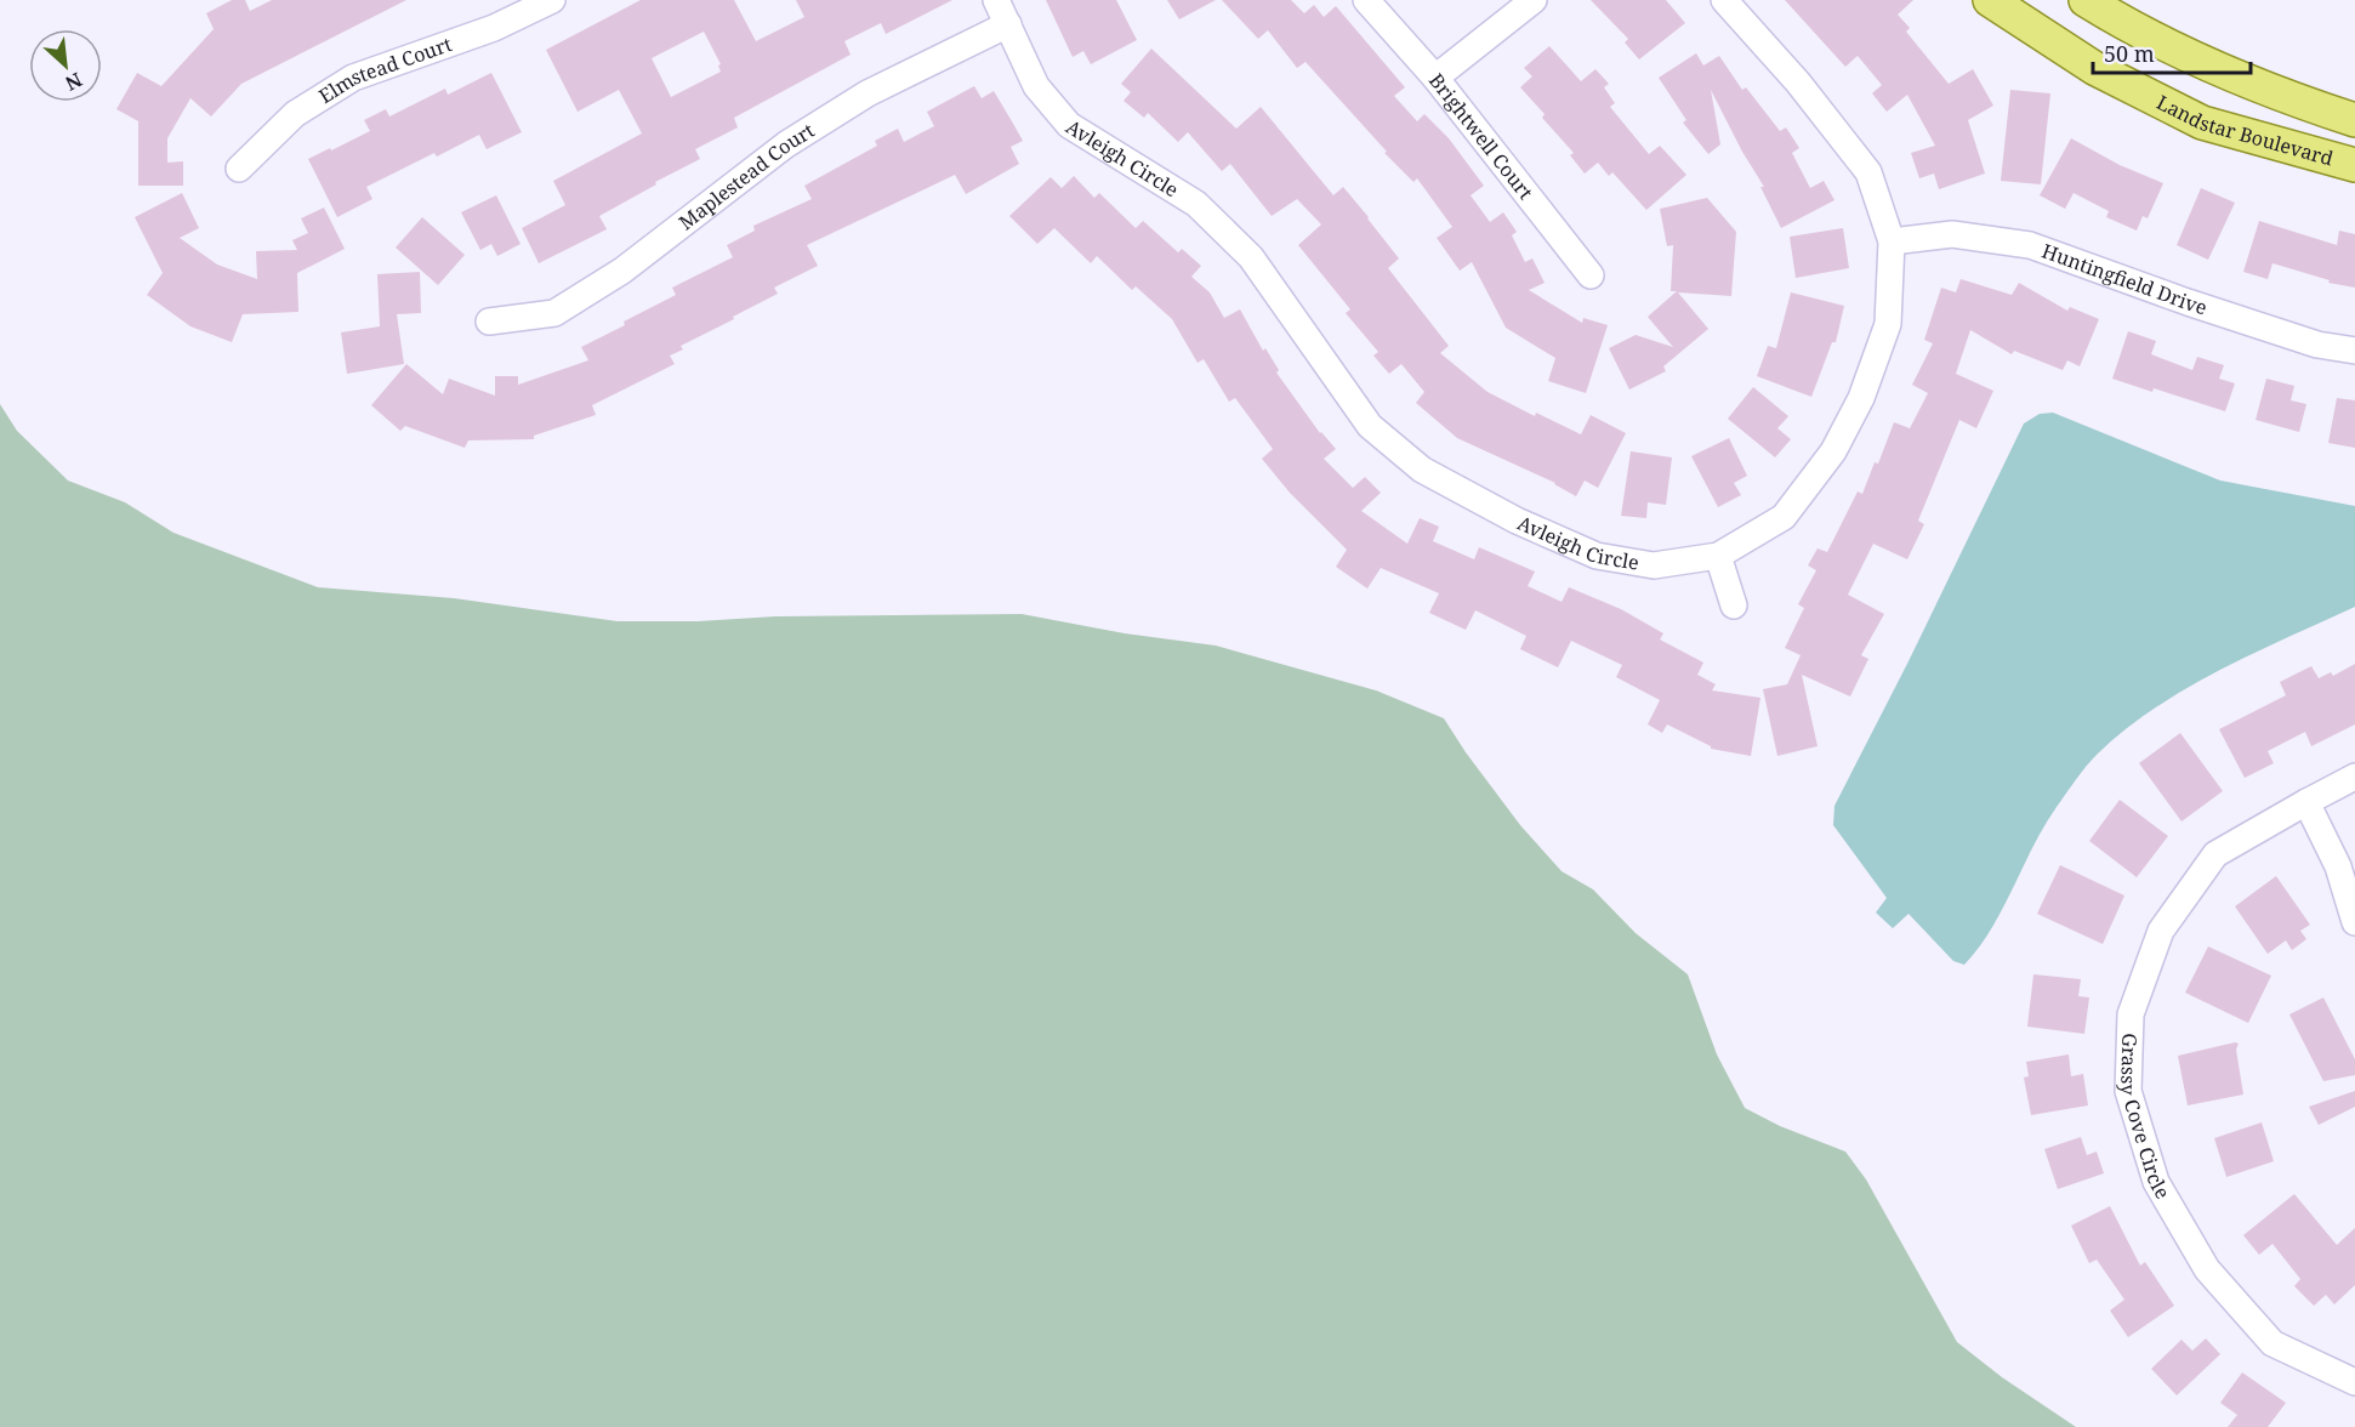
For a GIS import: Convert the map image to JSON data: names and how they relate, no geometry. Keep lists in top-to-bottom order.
{
  "streets": {
    "main road": ["Landstar Boulevard"],
    "street": [
      "Elmstead Court",
      "Brightwell Court",
      "Avleigh Circle",
      "Maplestead Court",
      "Huntingfield Drive",
      "Grassy Cove Circle"
    ]
  },
  "crossings": [
    ["Avleigh Circle", "Maplestead Court"],
    ["Avleigh Circle", "Huntingfield Drive"]
  ],
  "scale_bar": "50 m",
  "north": "bottom right"
}
